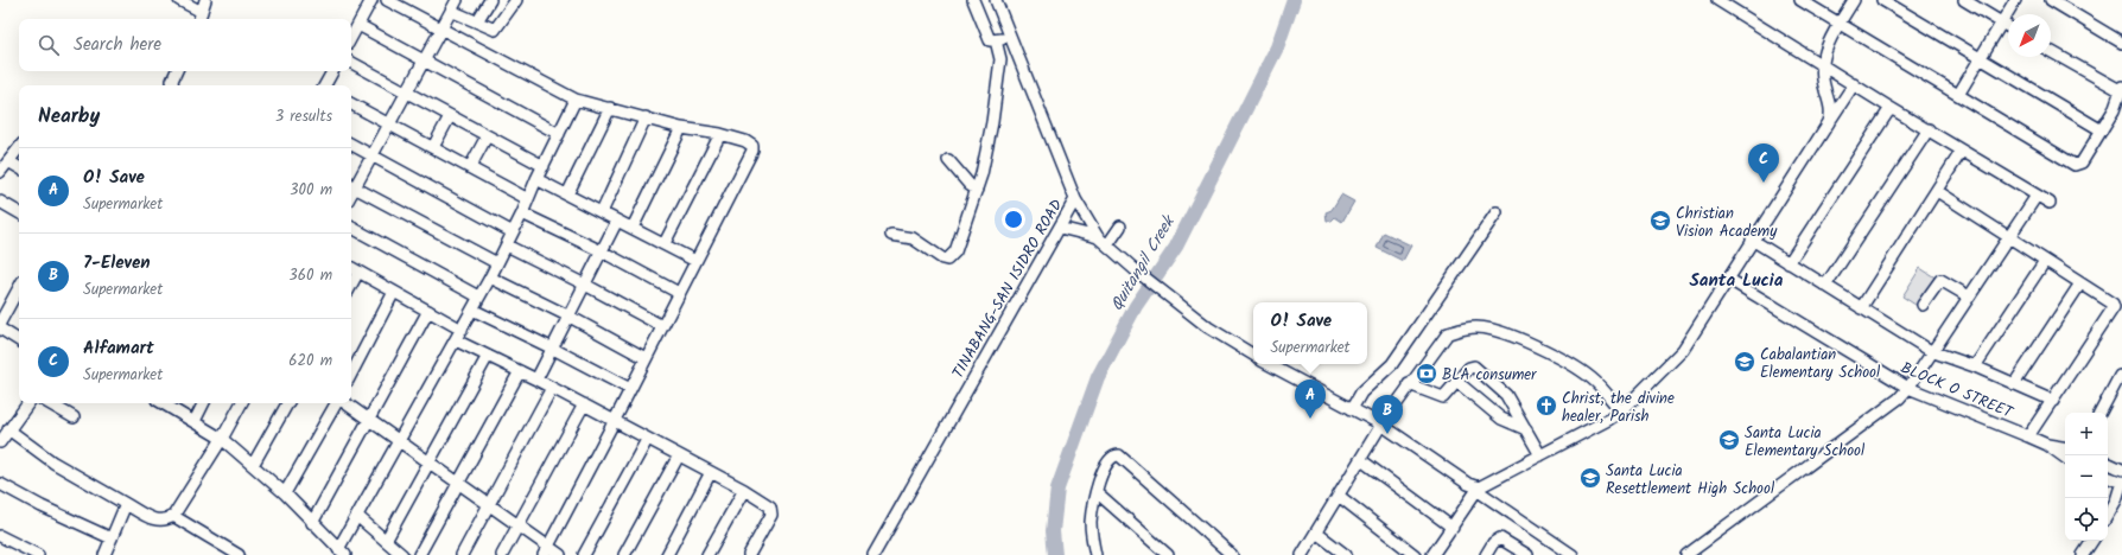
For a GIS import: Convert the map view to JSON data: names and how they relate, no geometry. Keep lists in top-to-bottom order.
{
  "streets": {
    "street": ["TINABANG-SAN ISIDRO ROAD", "BLOCK O STREET"]
  },
  "districts": ["Santa Lucia"],
  "water": ["Quitangil Creek"],
  "places": {
    "school or university": [
      "Christian Vision Academy",
      "Cabalantian Elementary School",
      "Santa Lucia Elementary School",
      "Santa Lucia Resettlement High School"
    ],
    "bank": ["BLA consumer"],
    "church": ["Christ, the divine healer, Parish"]
  },
  "north": "bottom left",
  "page": {
    "search": "Search here",
    "heading": ["Nearby", "3 results"],
    "pins": ["C", "A", "B"],
    "list": [
      {
        "mark": "A",
        "name": "O! Save",
        "note": "Supermarket",
        "value": "300 m"
      },
      {
        "mark": "B",
        "name": "7-Eleven",
        "note": "Supermarket",
        "value": "360 m"
      },
      {
        "mark": "C",
        "name": "Alfamart",
        "note": "Supermarket",
        "value": "620 m"
      }
    ],
    "popup": ["O! Save", "Supermarket"],
    "map_buttons": ["+", "−"]
  }
}
